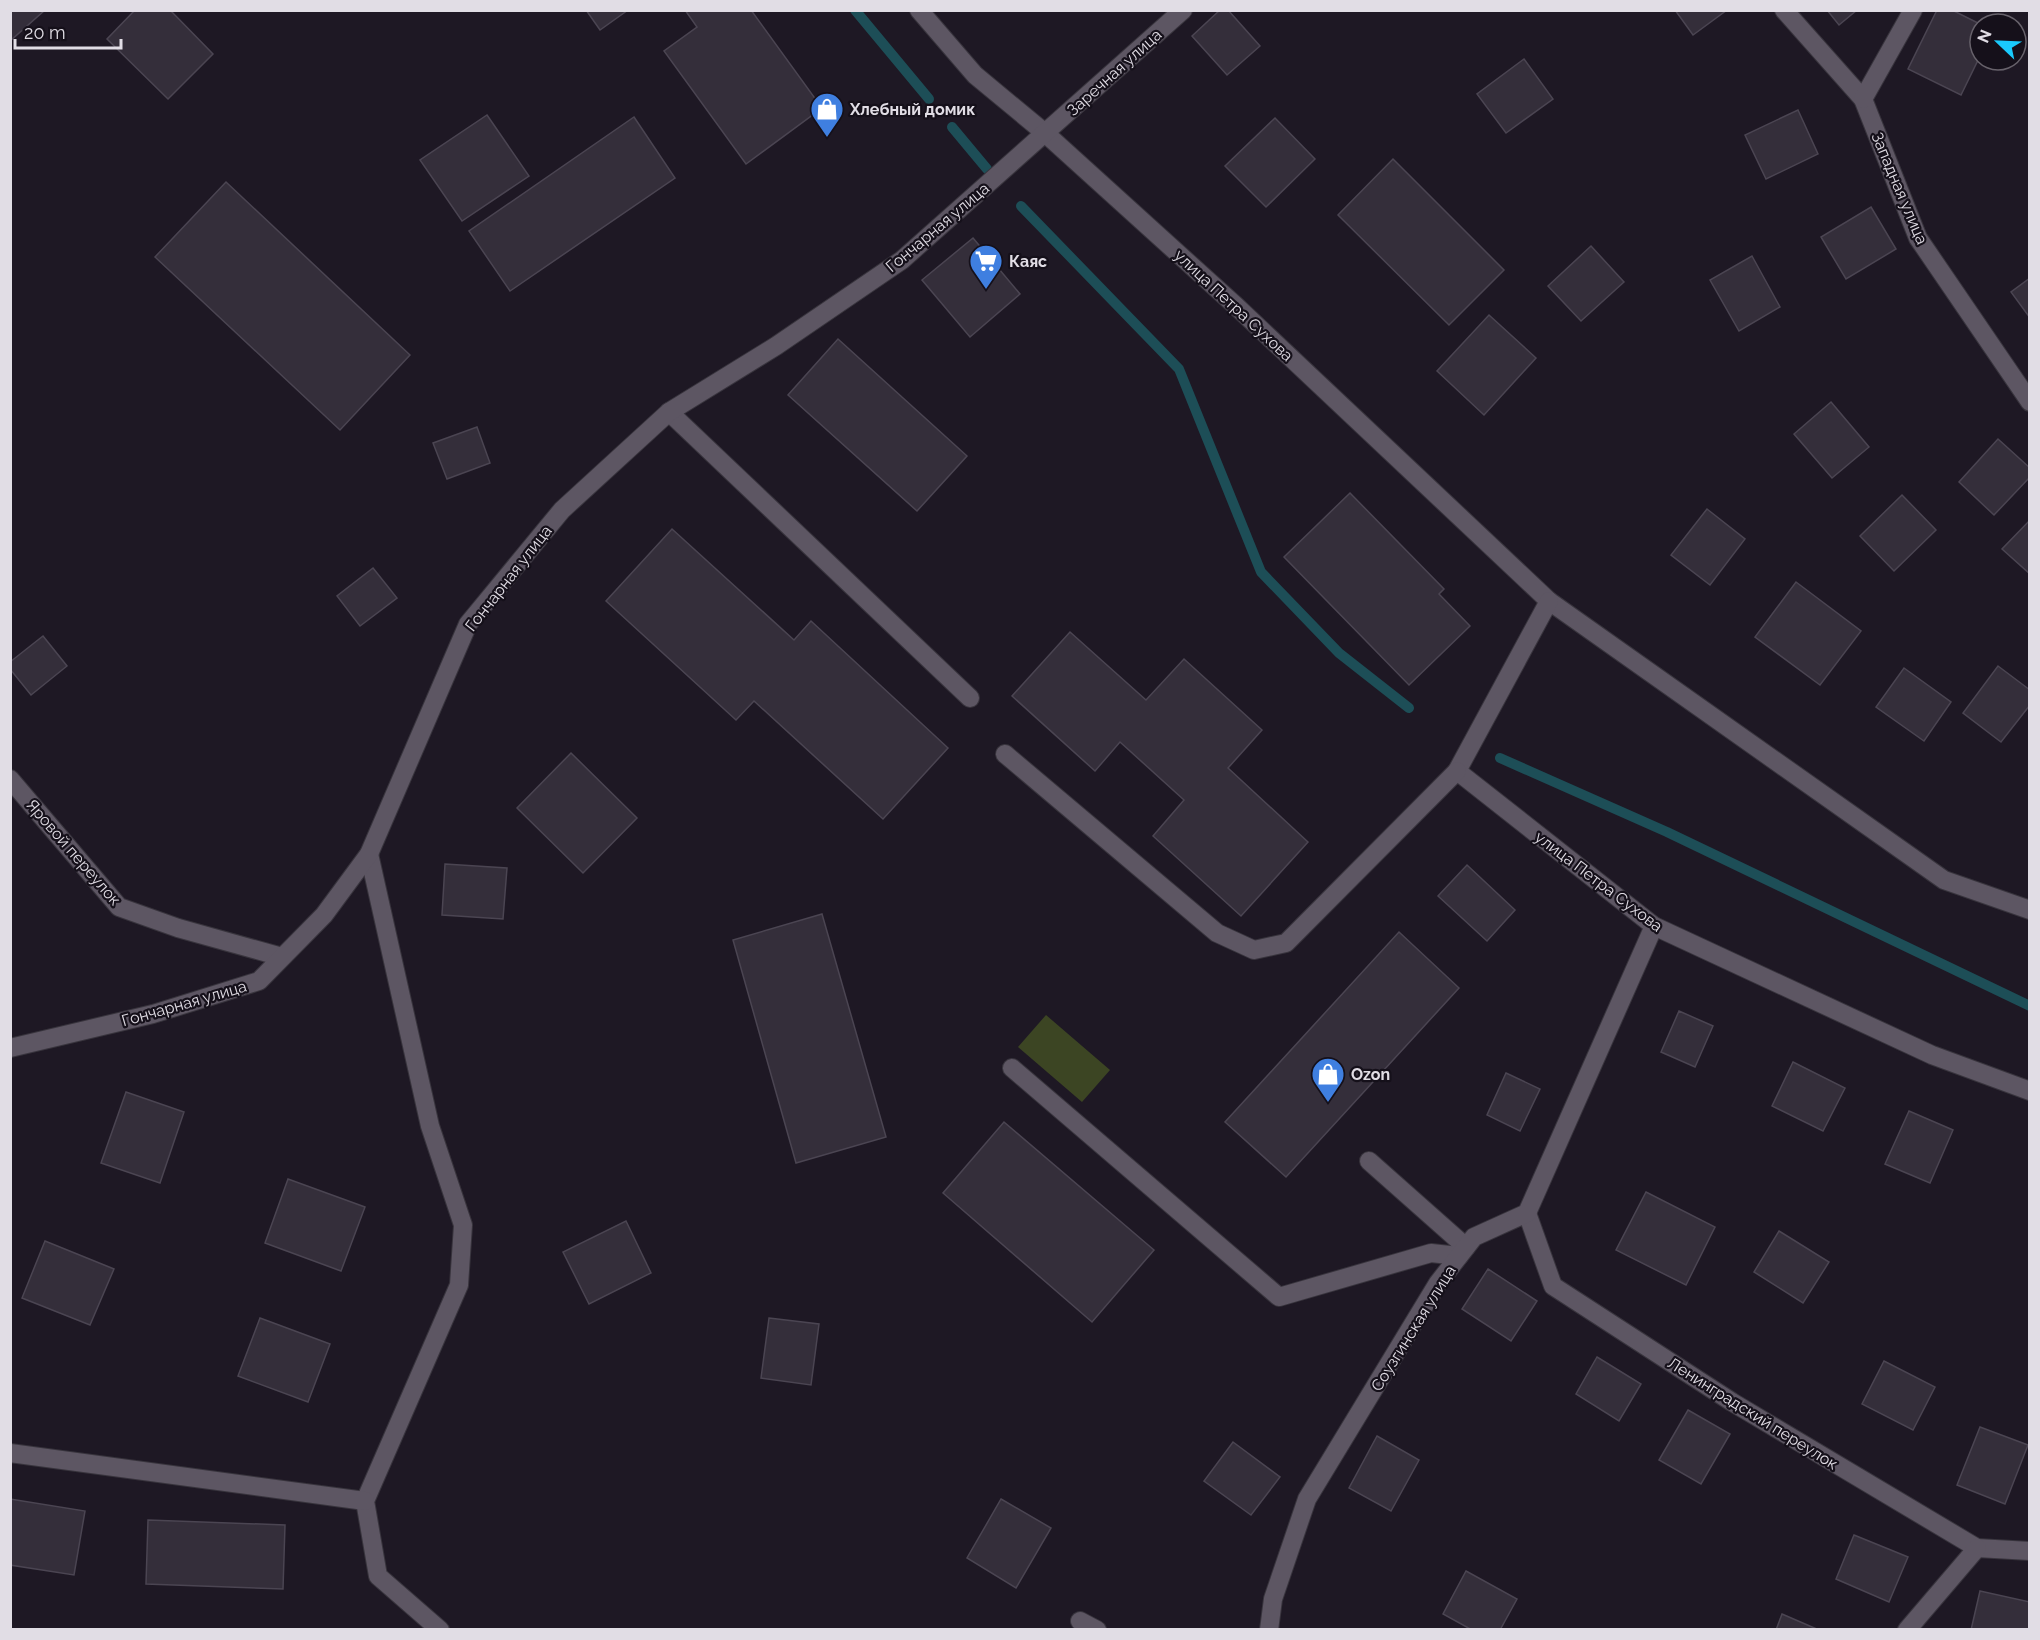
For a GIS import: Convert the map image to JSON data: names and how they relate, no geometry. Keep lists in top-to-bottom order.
{
  "streets": {
    "street": [
      "Заречная улица",
      "Западная улица",
      "Гончарная улица",
      "улица Петра Сухова",
      "Яровой переулок",
      "Соузгинская улица",
      "Ленинградский переулок"
    ]
  },
  "crossings": [
    ["Заречная улица", "Гончарная улица"],
    ["Заречная улица", "улица Петра Сухова"],
    ["Гончарная улица", "улица Петра Сухова"],
    ["Гончарная улица", "Яровой переулок"],
    ["Соузгинская улица", "Ленинградский переулок"]
  ],
  "places": {
    "shop": ["Хлебный домик", "Ozon"],
    "supermarket": ["Каяс"]
  },
  "scale_bar": "20 m",
  "north": "top left"
}
